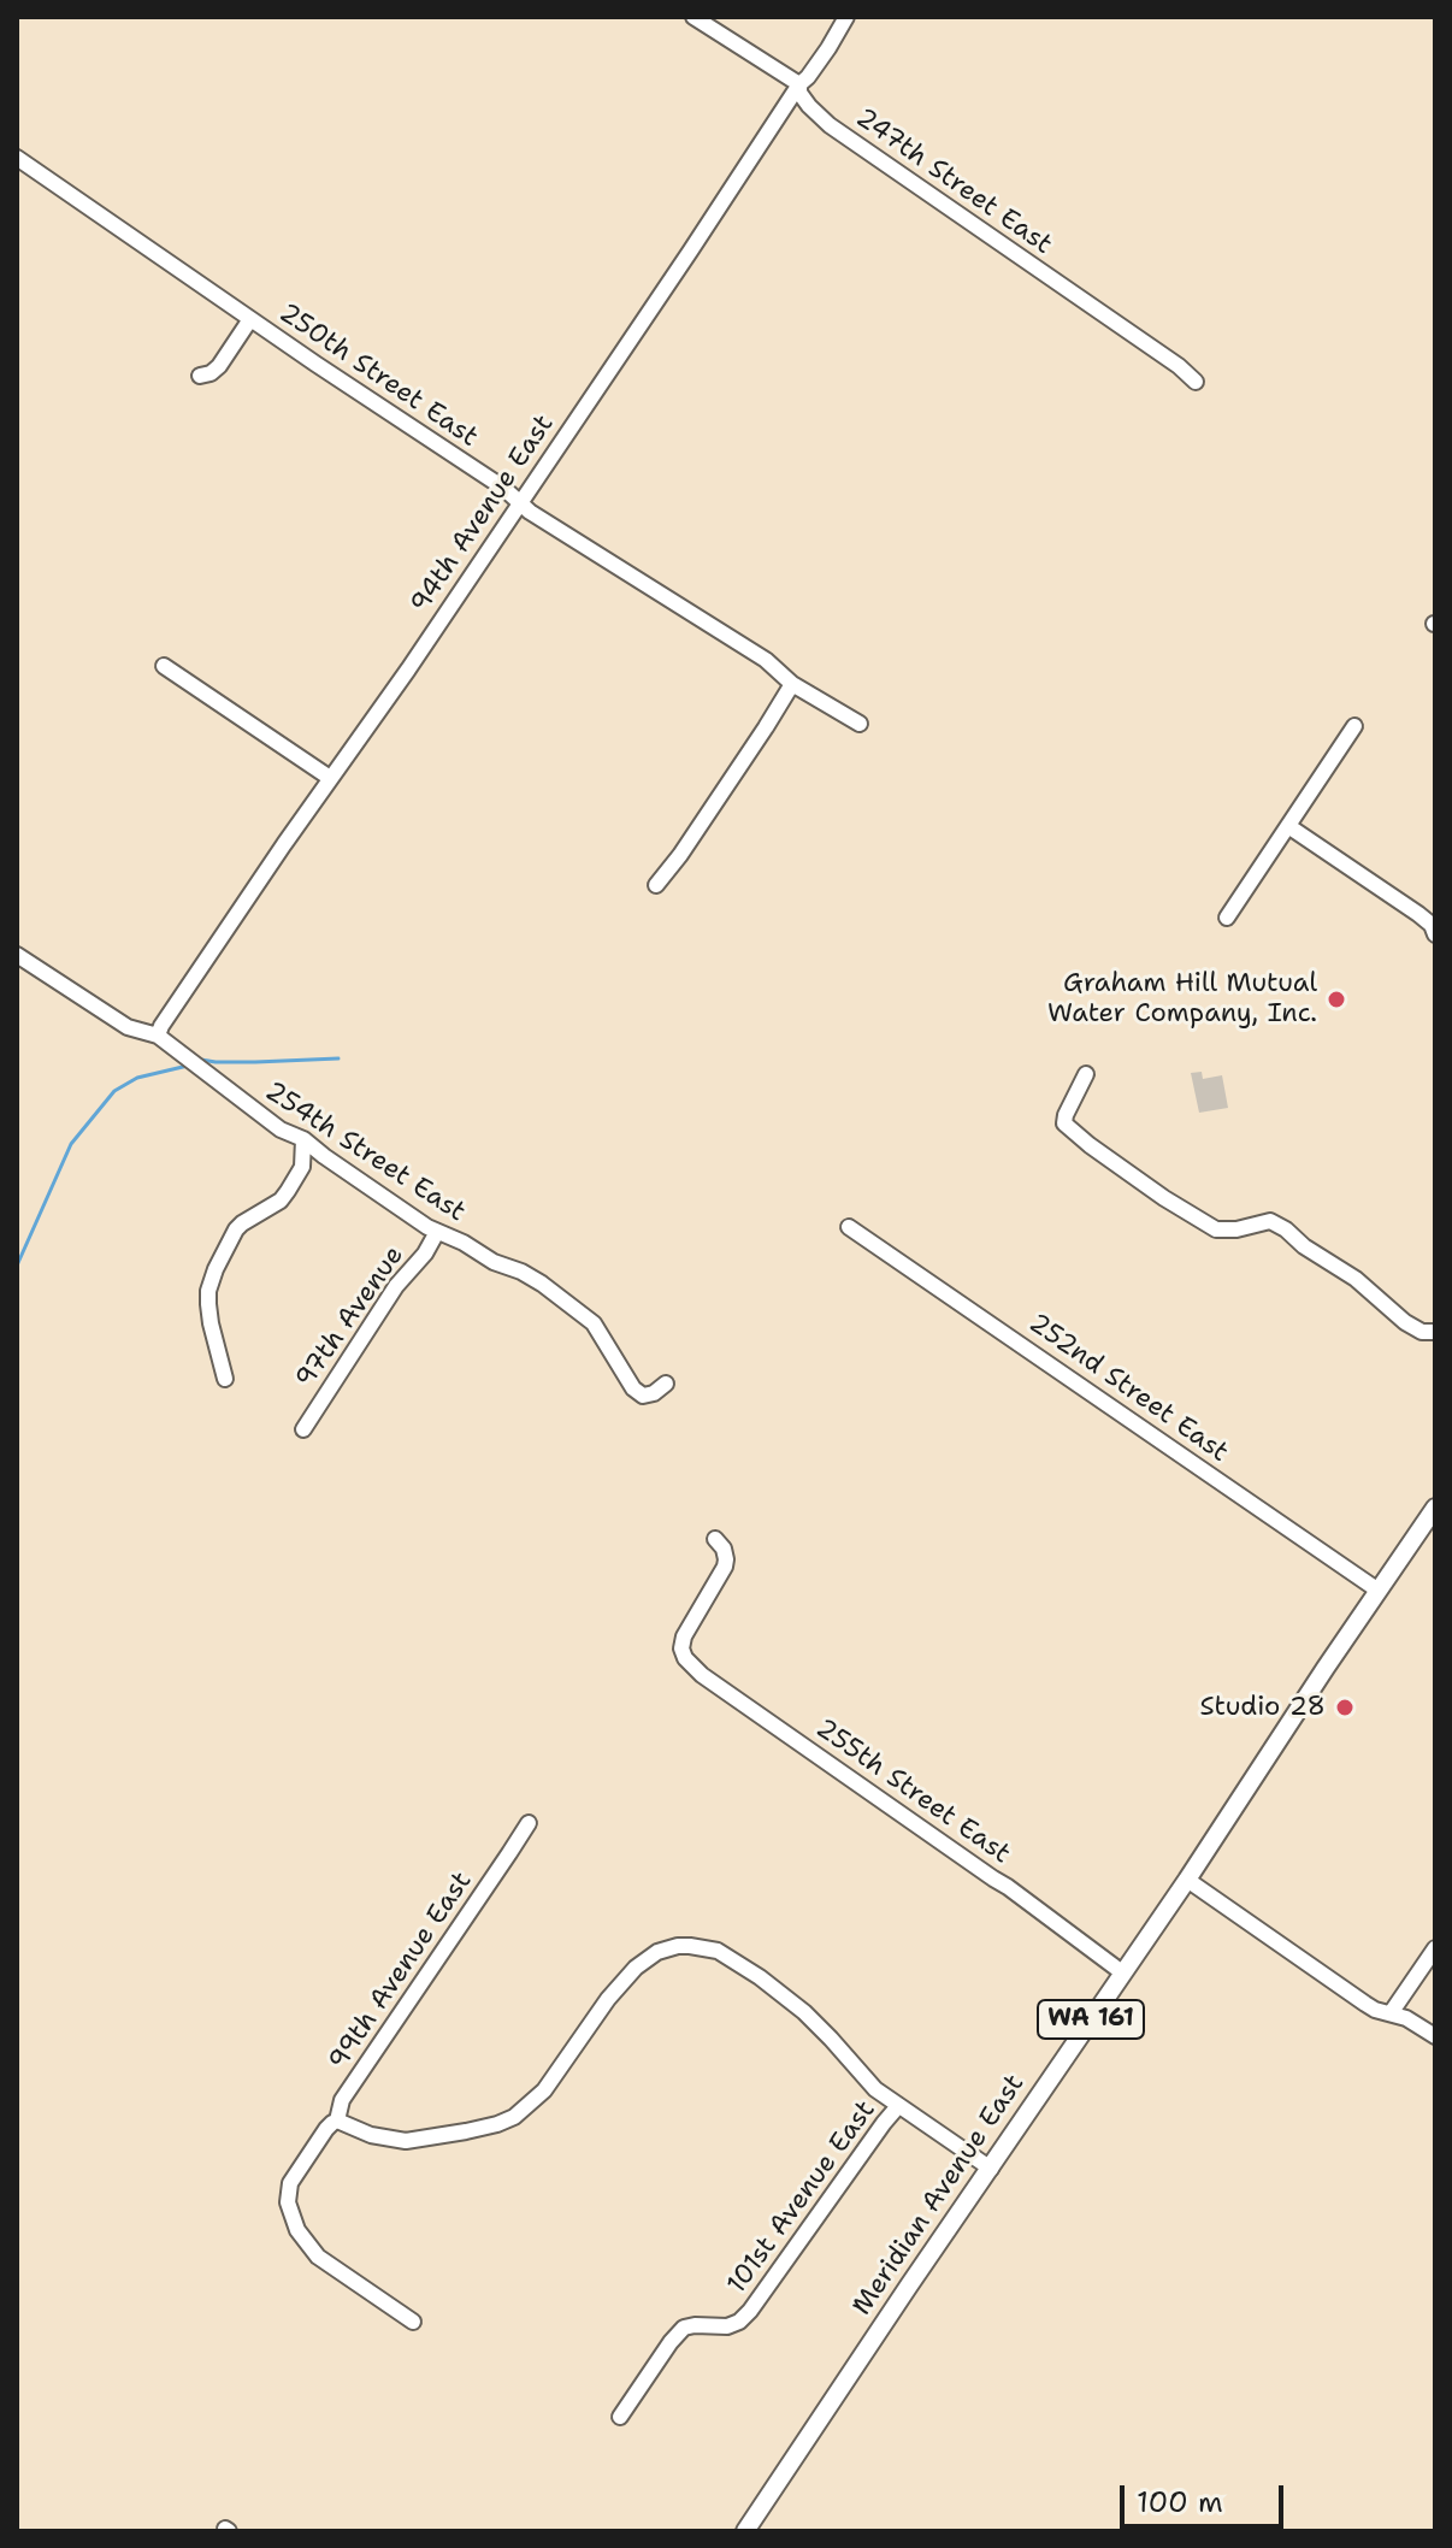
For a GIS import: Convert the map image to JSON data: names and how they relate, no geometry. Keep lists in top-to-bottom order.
{
  "streets": {
    "main road": ["WA 161", "Meridian Avenue East"],
    "street": [
      "247th Street East",
      "250th Street East",
      "94th Avenue East",
      "254th Street East",
      "97th Avenue",
      "252nd Street East",
      "255th Street East",
      "99th Avenue East",
      "101st Avenue East"
    ]
  },
  "crossings": [
    ["247th Street East", "94th Avenue East"],
    ["250th Street East", "94th Avenue East"],
    ["94th Avenue East", "254th Street East"],
    ["254th Street East", "97th Avenue"],
    ["252nd Street East", "Meridian Avenue East"],
    ["255th Street East", "Meridian Avenue East"]
  ],
  "places": ["Graham Hill Mutual Water Company, Inc.", "Studio 28"],
  "scale_bar": "100 m"
}
